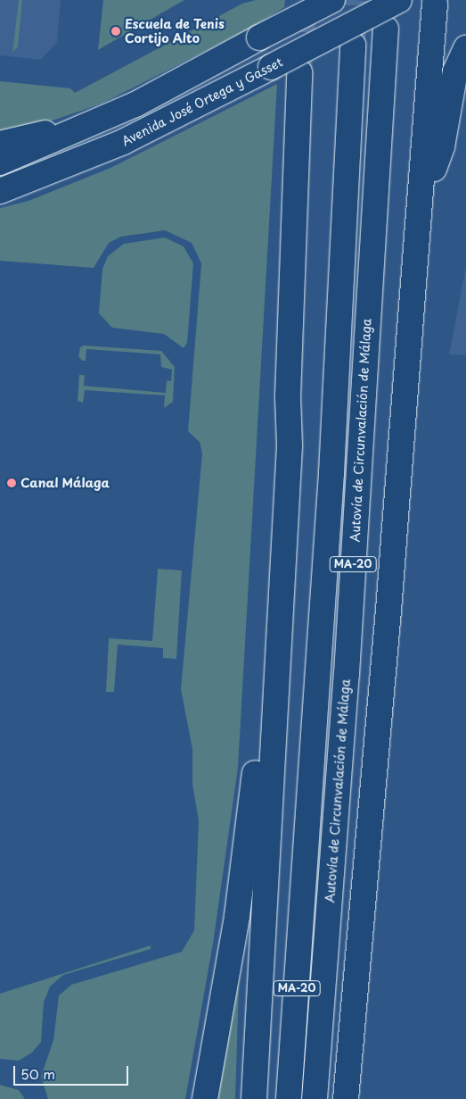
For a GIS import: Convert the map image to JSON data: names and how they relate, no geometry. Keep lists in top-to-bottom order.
{
  "streets": {
    "main road": ["Avenida José Ortega y Gasset", "Autovía de Circunvalación de Málaga", "MA-20"]
  },
  "places": ["Escuela de Tenis Cortijo Alto", "Canal Málaga"],
  "scale_bar": "50 m"
}
